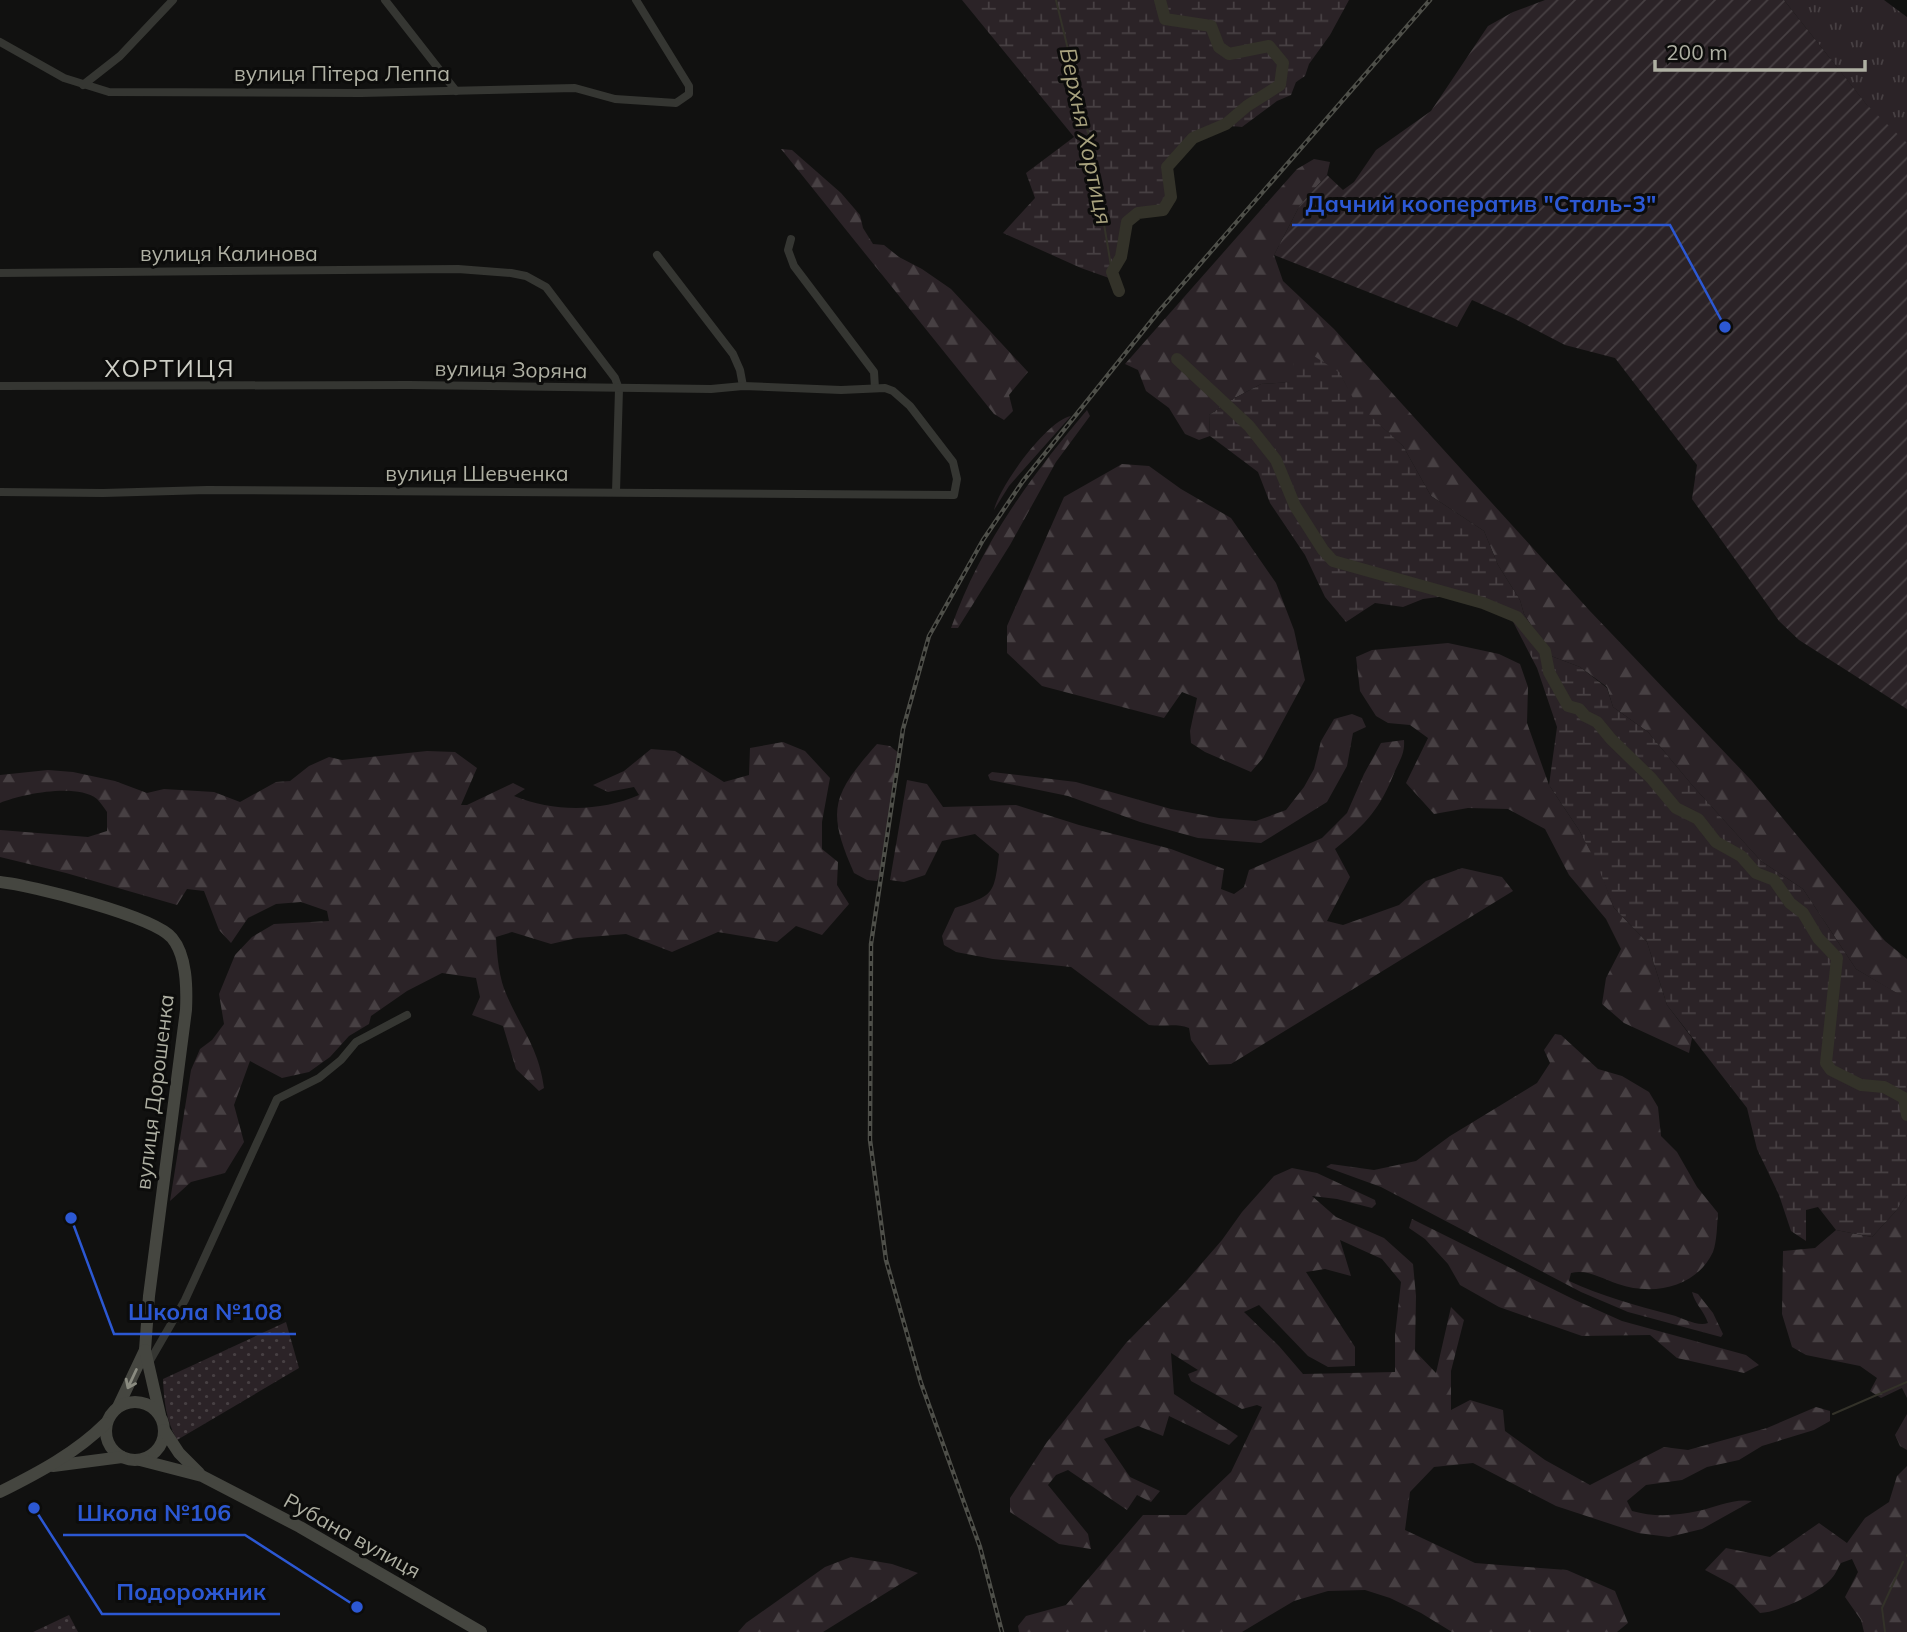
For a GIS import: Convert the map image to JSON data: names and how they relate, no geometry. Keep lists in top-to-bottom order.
{
  "streets": {
    "street": [
      "вулиця Пітера Леппа",
      "вулиця Калинова",
      "вулиця Зоряна",
      "вулиця Шевченка",
      "вулиця Дорошенка",
      "Рубана вулиця"
    ]
  },
  "crossings": [
    ["вулиця Калинова", "вулиця Зоряна"],
    ["вулиця Зоряна", "вулиця Шевченка"],
    ["вулиця Дорошенка", "Рубана вулиця"]
  ],
  "districts": ["ХОРТИЦЯ"],
  "water": ["Верхня Хортиця"],
  "places": [
    "Дачний кооператив \"Сталь-3\"",
    "Школа №108",
    "Подорожник",
    "Школа №106"
  ],
  "scale_bar": "200 m"
}
